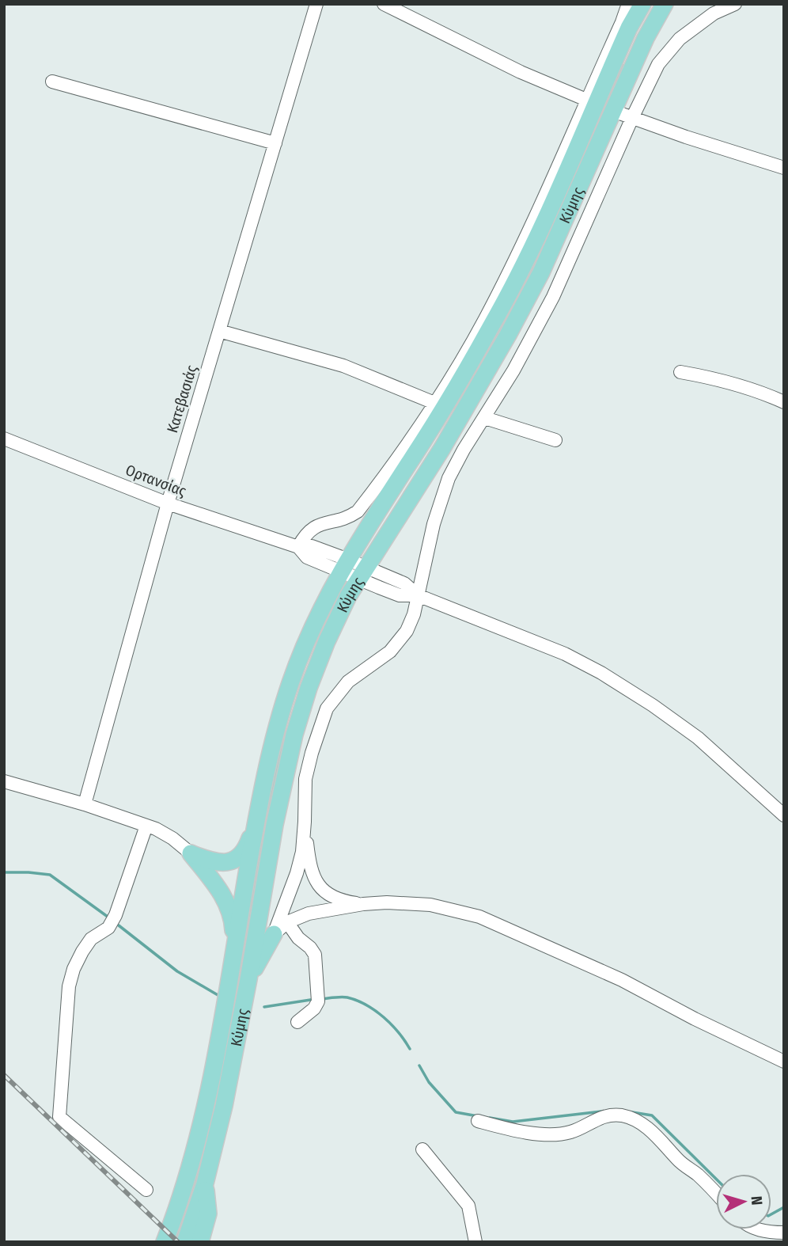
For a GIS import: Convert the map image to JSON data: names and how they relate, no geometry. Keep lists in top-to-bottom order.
{
  "streets": {
    "main road": ["Κύμης"],
    "street": ["Κατεβασιάς", "Ορτανσίας"]
  },
  "crossings": [
    ["Κύμης", "Ορτανσίας"],
    ["Κατεβασιάς", "Ορτανσίας"]
  ],
  "north": "right"
}
